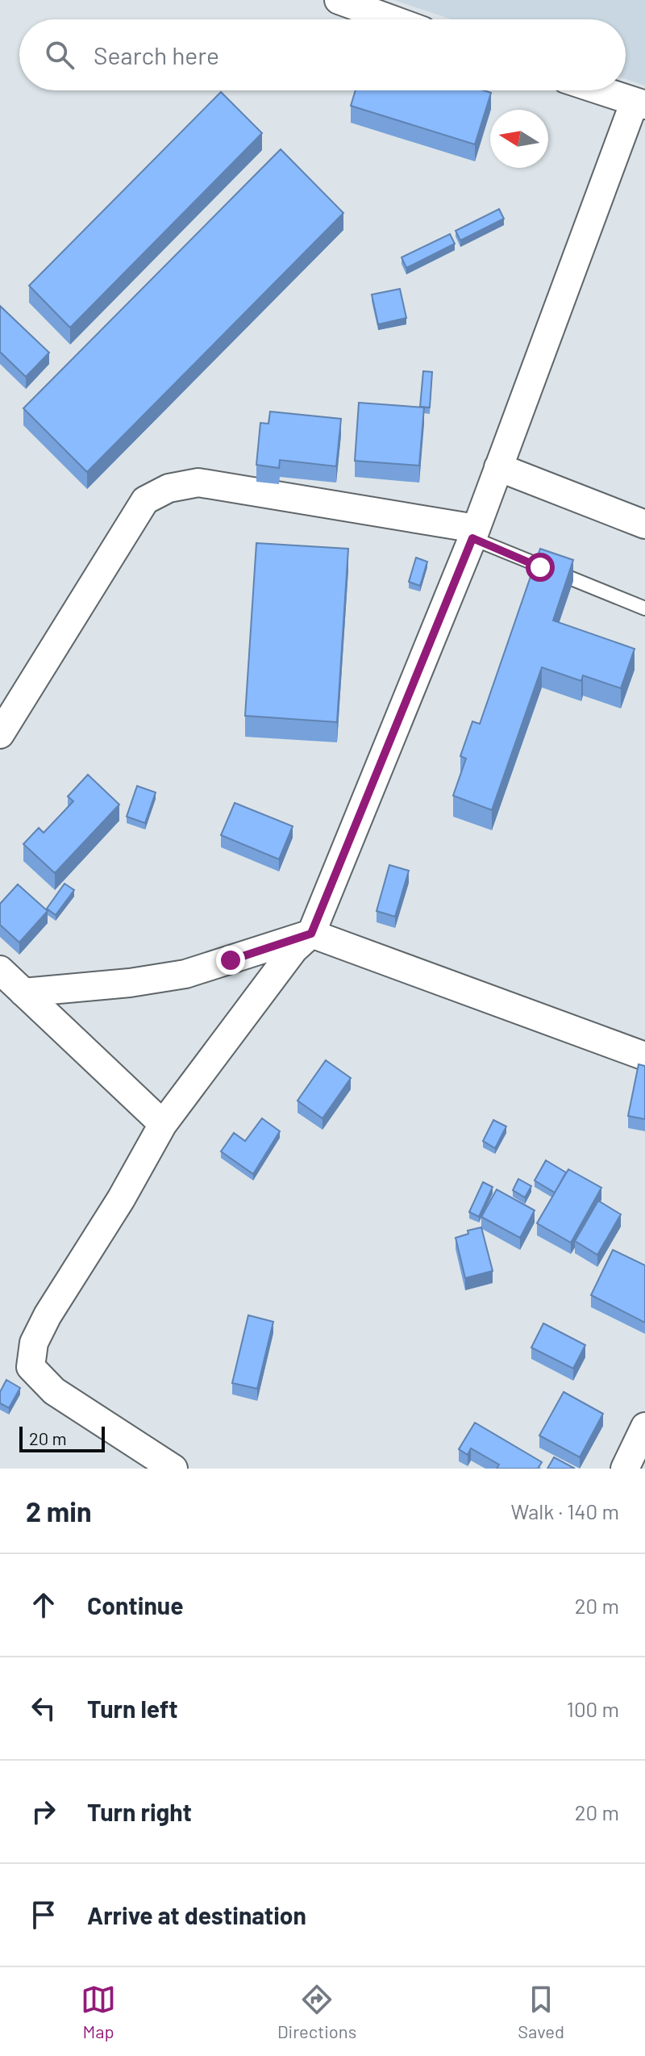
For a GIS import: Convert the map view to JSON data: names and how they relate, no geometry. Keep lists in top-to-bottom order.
{
  "scale_bar": "20 m",
  "north": "left",
  "page": {
    "search": "Search here",
    "scale": "20 m",
    "heading": ["2 min", "Walk · 140 m"],
    "list": [
      ["Continue", "20 m"],
      ["Turn left", "100 m"],
      ["Turn right", "20 m"],
      "Arrive at destination"
    ],
    "nav": ["Map", "Directions", "Saved"]
  }
}
